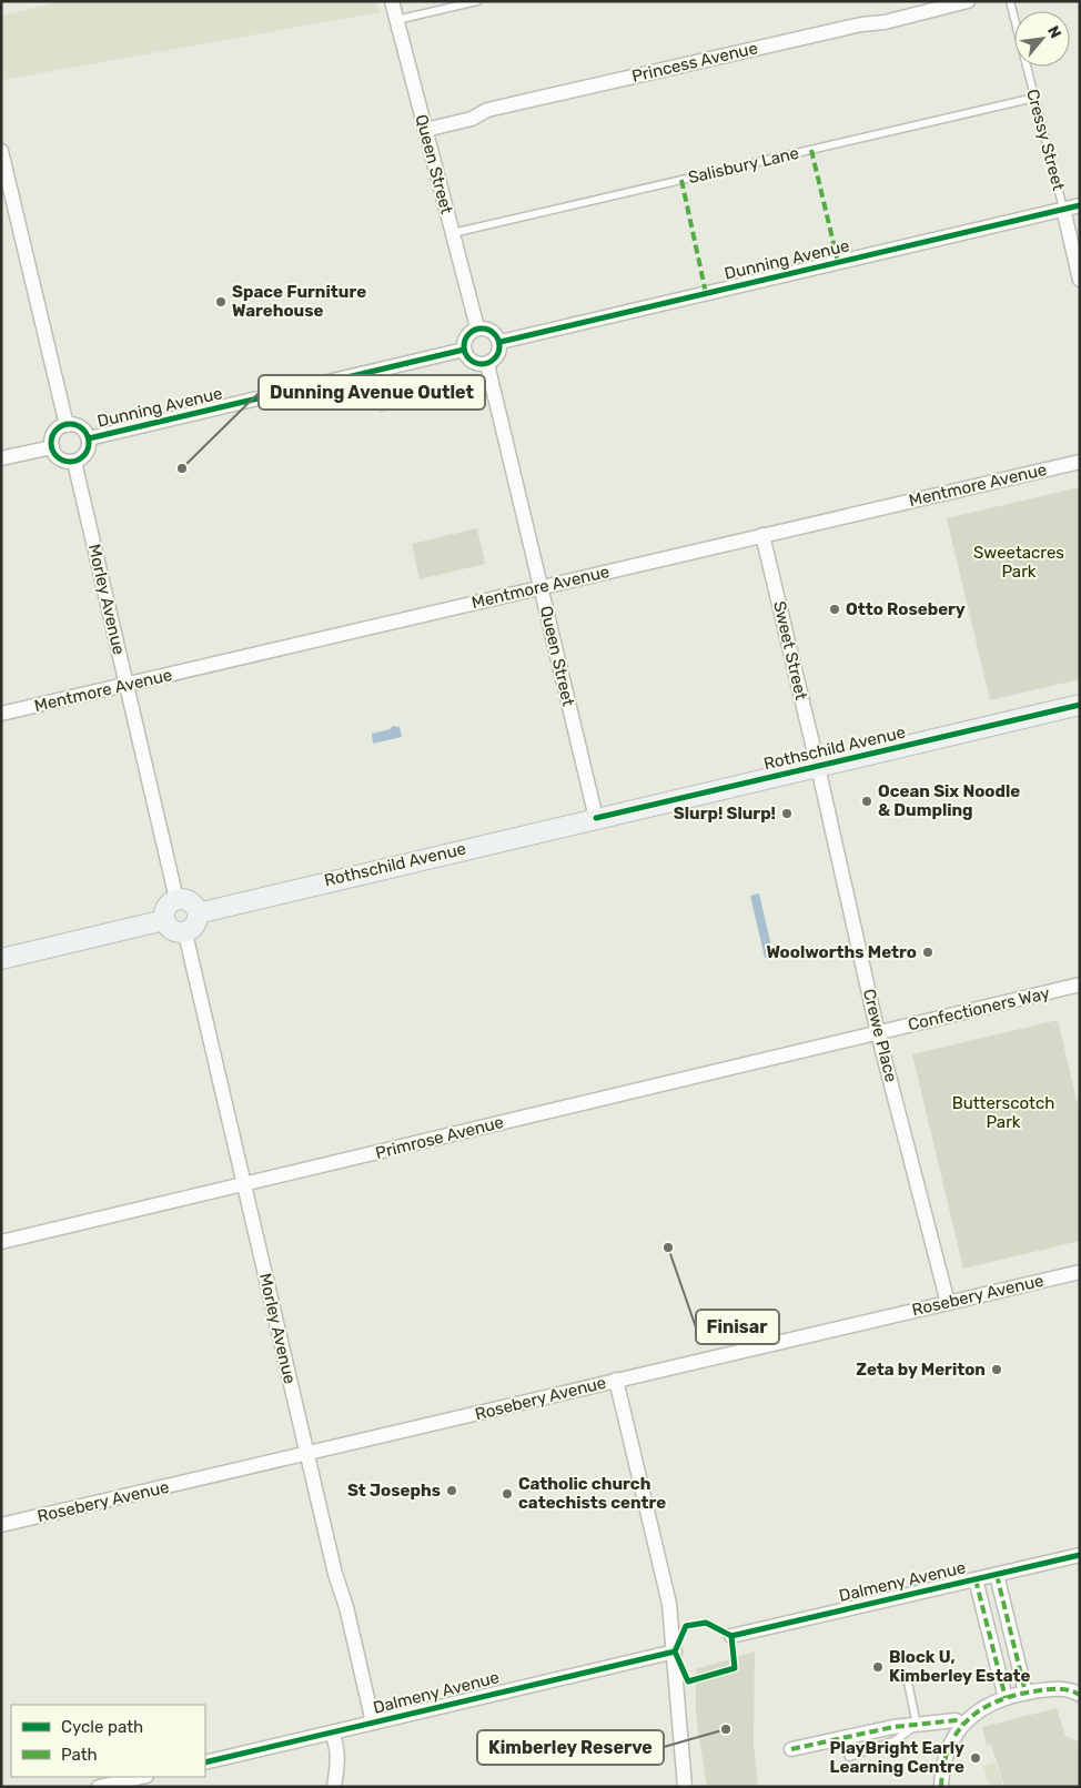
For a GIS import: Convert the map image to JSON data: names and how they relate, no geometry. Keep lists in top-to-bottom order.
{
  "streets": {
    "street": [
      "Princess Avenue",
      "Cressy Street",
      "Queen Street",
      "Dunning Avenue",
      "Mentmore Avenue",
      "Morley Avenue",
      "Sweet Street",
      "Rothschild Avenue",
      "Confectioners Way",
      "Crewe Place",
      "Primrose Avenue",
      "Rosebery Avenue",
      "Dalmeny Avenue"
    ],
    "lane": ["Salisbury Lane"]
  },
  "crossings": [
    ["Princess Avenue", "Queen Street"],
    ["Cressy Street", "Salisbury Lane"],
    ["Cressy Street", "Dunning Avenue"],
    ["Queen Street", "Salisbury Lane"],
    ["Queen Street", "Dunning Avenue"],
    ["Queen Street", "Mentmore Avenue"],
    ["Queen Street", "Rothschild Avenue"],
    ["Dunning Avenue", "Morley Avenue"],
    ["Mentmore Avenue", "Morley Avenue"],
    ["Mentmore Avenue", "Sweet Street"],
    ["Morley Avenue", "Rothschild Avenue"],
    ["Morley Avenue", "Primrose Avenue"],
    ["Morley Avenue", "Rosebery Avenue"],
    ["Morley Avenue", "Dalmeny Avenue"],
    ["Sweet Street", "Rothschild Avenue"],
    ["Sweet Street", "Crewe Place"],
    ["Rothschild Avenue", "Crewe Place"],
    ["Confectioners Way", "Crewe Place"],
    ["Confectioners Way", "Primrose Avenue"],
    ["Crewe Place", "Primrose Avenue"],
    ["Crewe Place", "Rosebery Avenue"]
  ],
  "parks": ["Sweetacres Park", "Butterscotch Park"],
  "places": [
    "Space Furniture Warehouse",
    "Dunning Avenue Outlet",
    "Otto Rosebery",
    "Ocean Six Noodle & Dumpling",
    "Slurp! Slurp!",
    "Woolworths Metro",
    "Finisar",
    "Zeta by Meriton",
    "St Josephs",
    "Catholic church catechists centre",
    "Block U, Kimberley Estate",
    "Kimberley Reserve",
    "PlayBright Early Learning Centre"
  ],
  "legend": ["Cycle path", "Path"],
  "north": "top right"
}
